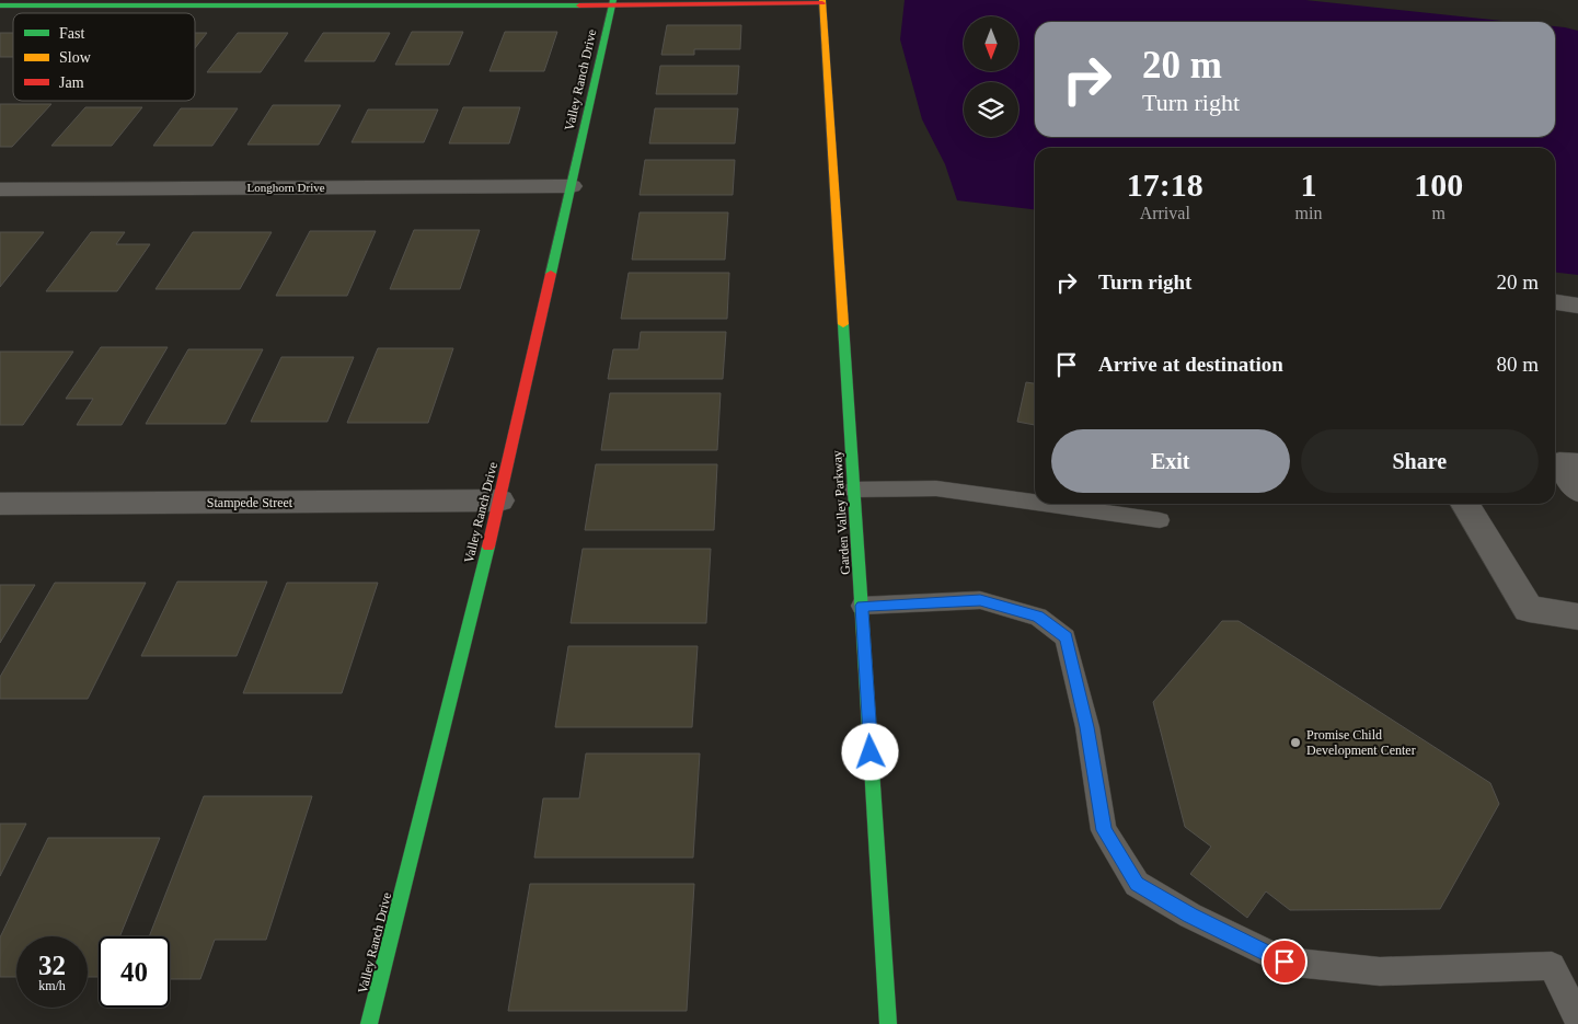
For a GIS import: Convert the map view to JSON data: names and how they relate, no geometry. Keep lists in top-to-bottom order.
{
  "streets": {
    "street": [
      "Valley Ranch Drive",
      "Longhorn Drive",
      "Stampede Street",
      "Garden Valley Parkway"
    ]
  },
  "crossings": [
    ["Valley Ranch Drive", "Longhorn Drive"],
    ["Valley Ranch Drive", "Stampede Street"]
  ],
  "places": ["Promise Child Development Center"],
  "legend": ["Fast", "Slow", "Jam"],
  "north": "bottom",
  "page": {
    "turn": ["20 m", "Turn right"],
    "eta": [
      "17:18",
      "Arrival",
      "1",
      "min",
      "100",
      "m"
    ],
    "list": [
      {
        "name": "Turn right",
        "value": "20 m"
      },
      {
        "name": "Arrive at destination",
        "value": "80 m"
      }
    ],
    "buttons": ["Exit", "Share"],
    "speed": "32 km/h",
    "limit": "40"
  }
}
